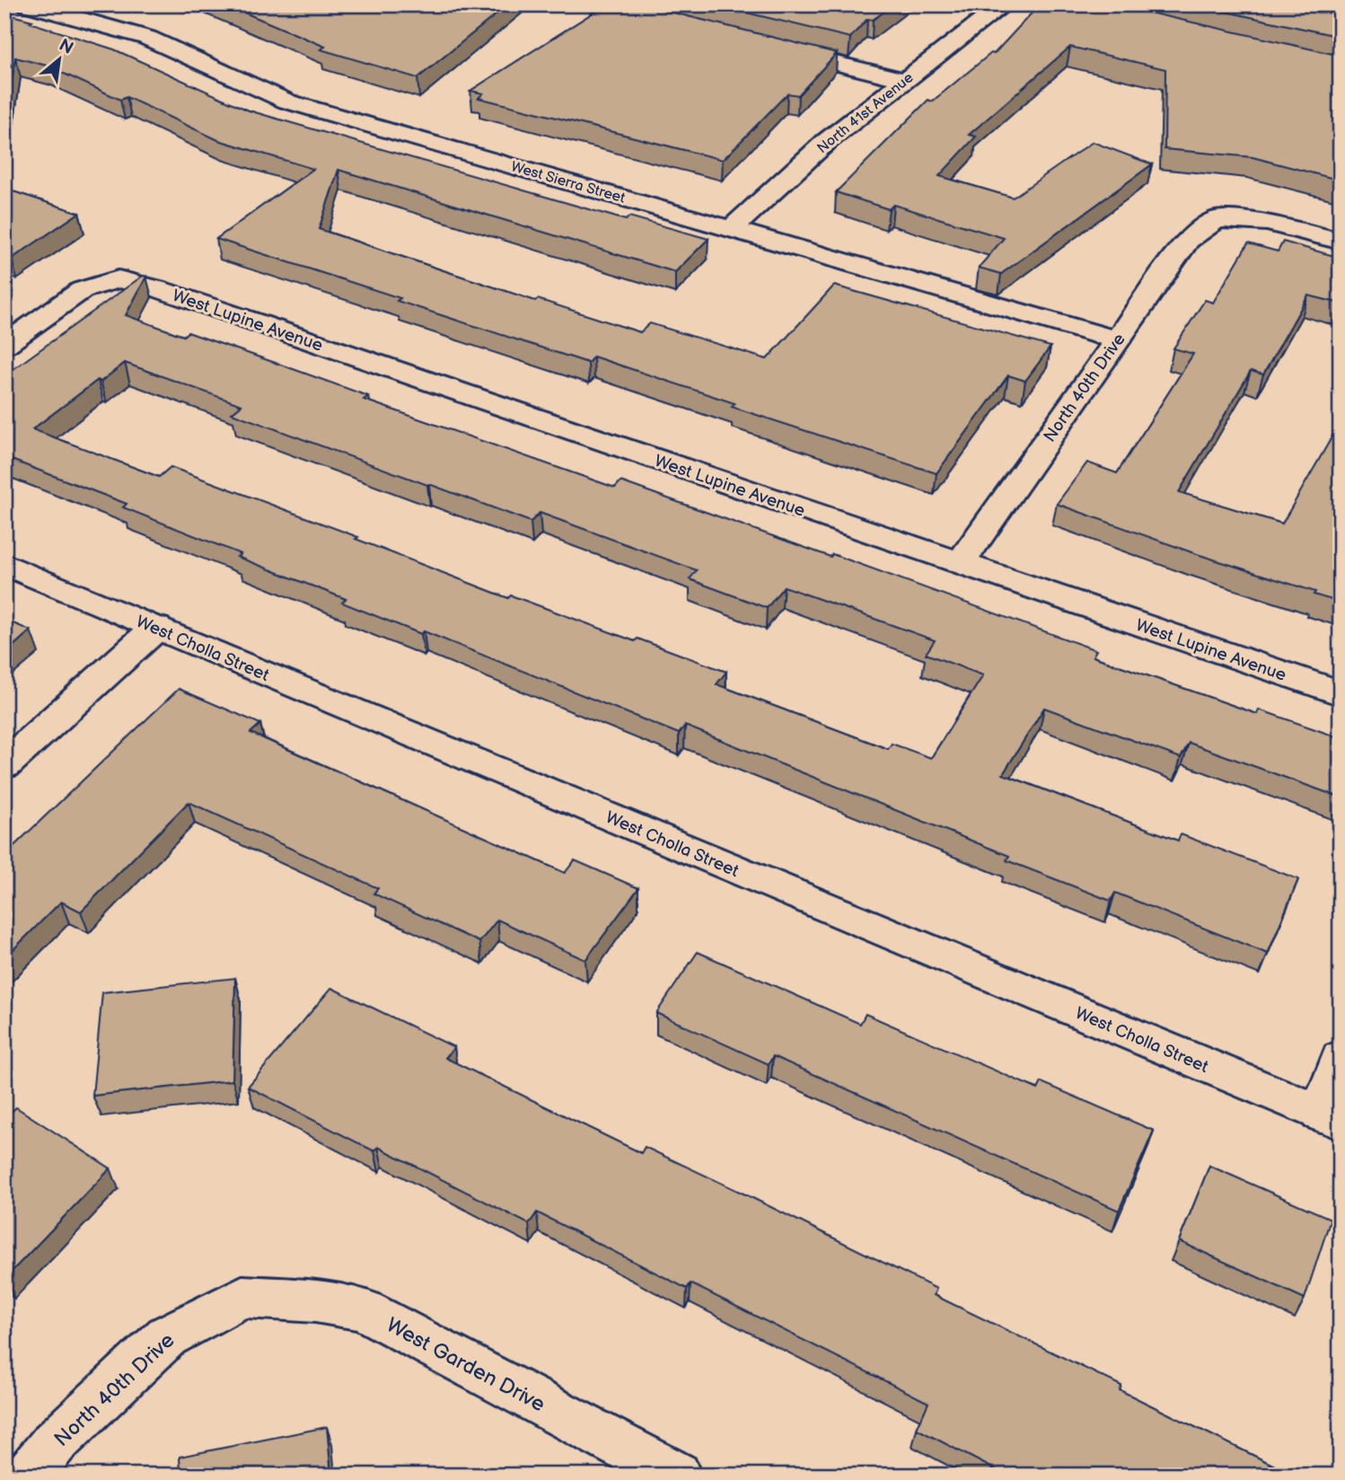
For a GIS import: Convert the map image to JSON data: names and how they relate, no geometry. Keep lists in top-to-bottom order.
{
  "streets": {
    "street": [
      "North 41st Avenue",
      "West Sierra Street",
      "West Lupine Avenue",
      "North 40th Drive",
      "West Cholla Street",
      "West Garden Drive"
    ]
  },
  "crossings": [
    ["North 41st Avenue", "West Sierra Street"],
    ["West Sierra Street", "North 40th Drive"],
    ["West Lupine Avenue", "North 40th Drive"],
    ["North 40th Drive", "West Garden Drive"]
  ],
  "north": "top right"
}
